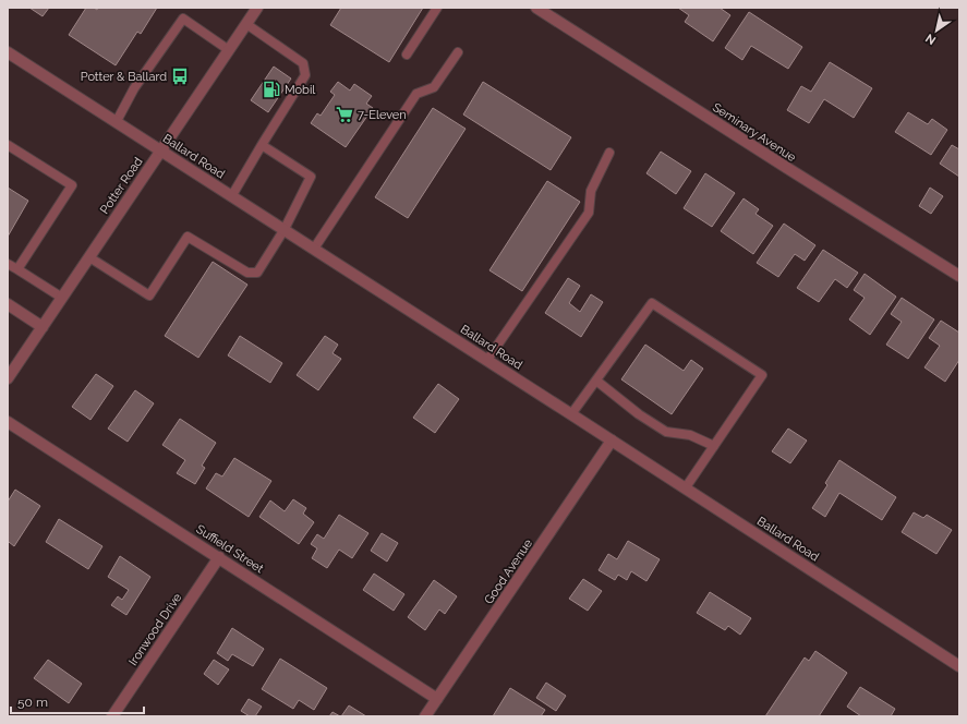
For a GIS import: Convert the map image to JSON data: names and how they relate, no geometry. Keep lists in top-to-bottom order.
{
  "streets": {
    "street": [
      "Seminary Avenue",
      "Ballard Road",
      "Potter Road",
      "Suffield Street",
      "Good Avenue",
      "Ironwood Drive"
    ]
  },
  "crossings": [
    ["Ballard Road", "Potter Road"],
    ["Ballard Road", "Good Avenue"],
    ["Suffield Street", "Good Avenue"],
    ["Suffield Street", "Ironwood Drive"]
  ],
  "places": {
    "bus stop": ["Potter & Ballard"],
    "fuel station": ["Mobil"],
    "supermarket": ["7-Eleven"]
  },
  "scale_bar": "50 m",
  "north": "bottom left"
}
